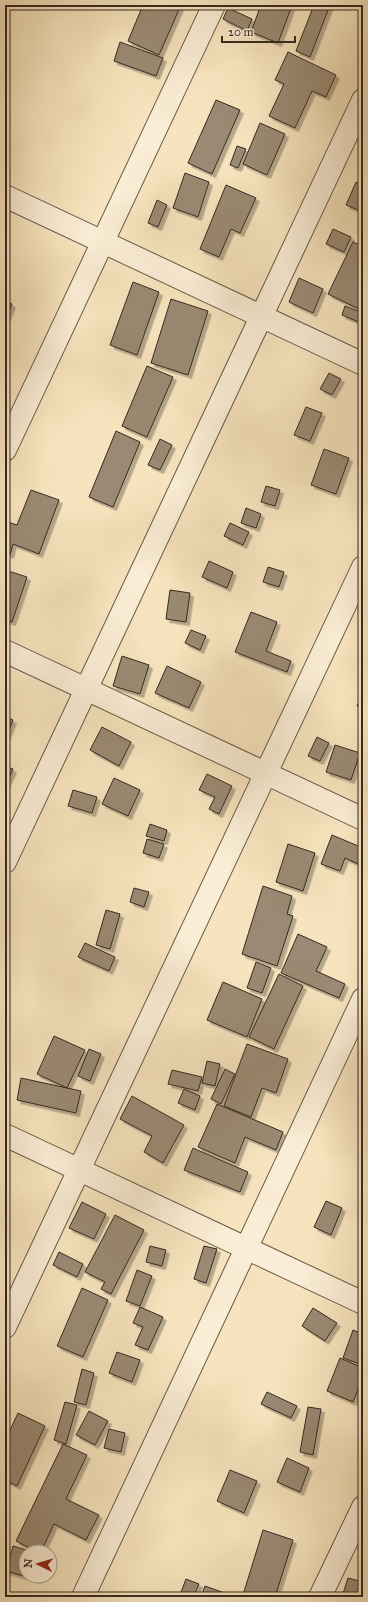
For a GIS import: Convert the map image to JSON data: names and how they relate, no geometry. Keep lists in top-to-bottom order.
{
  "scale_bar": "20 m",
  "north": "left"
}
